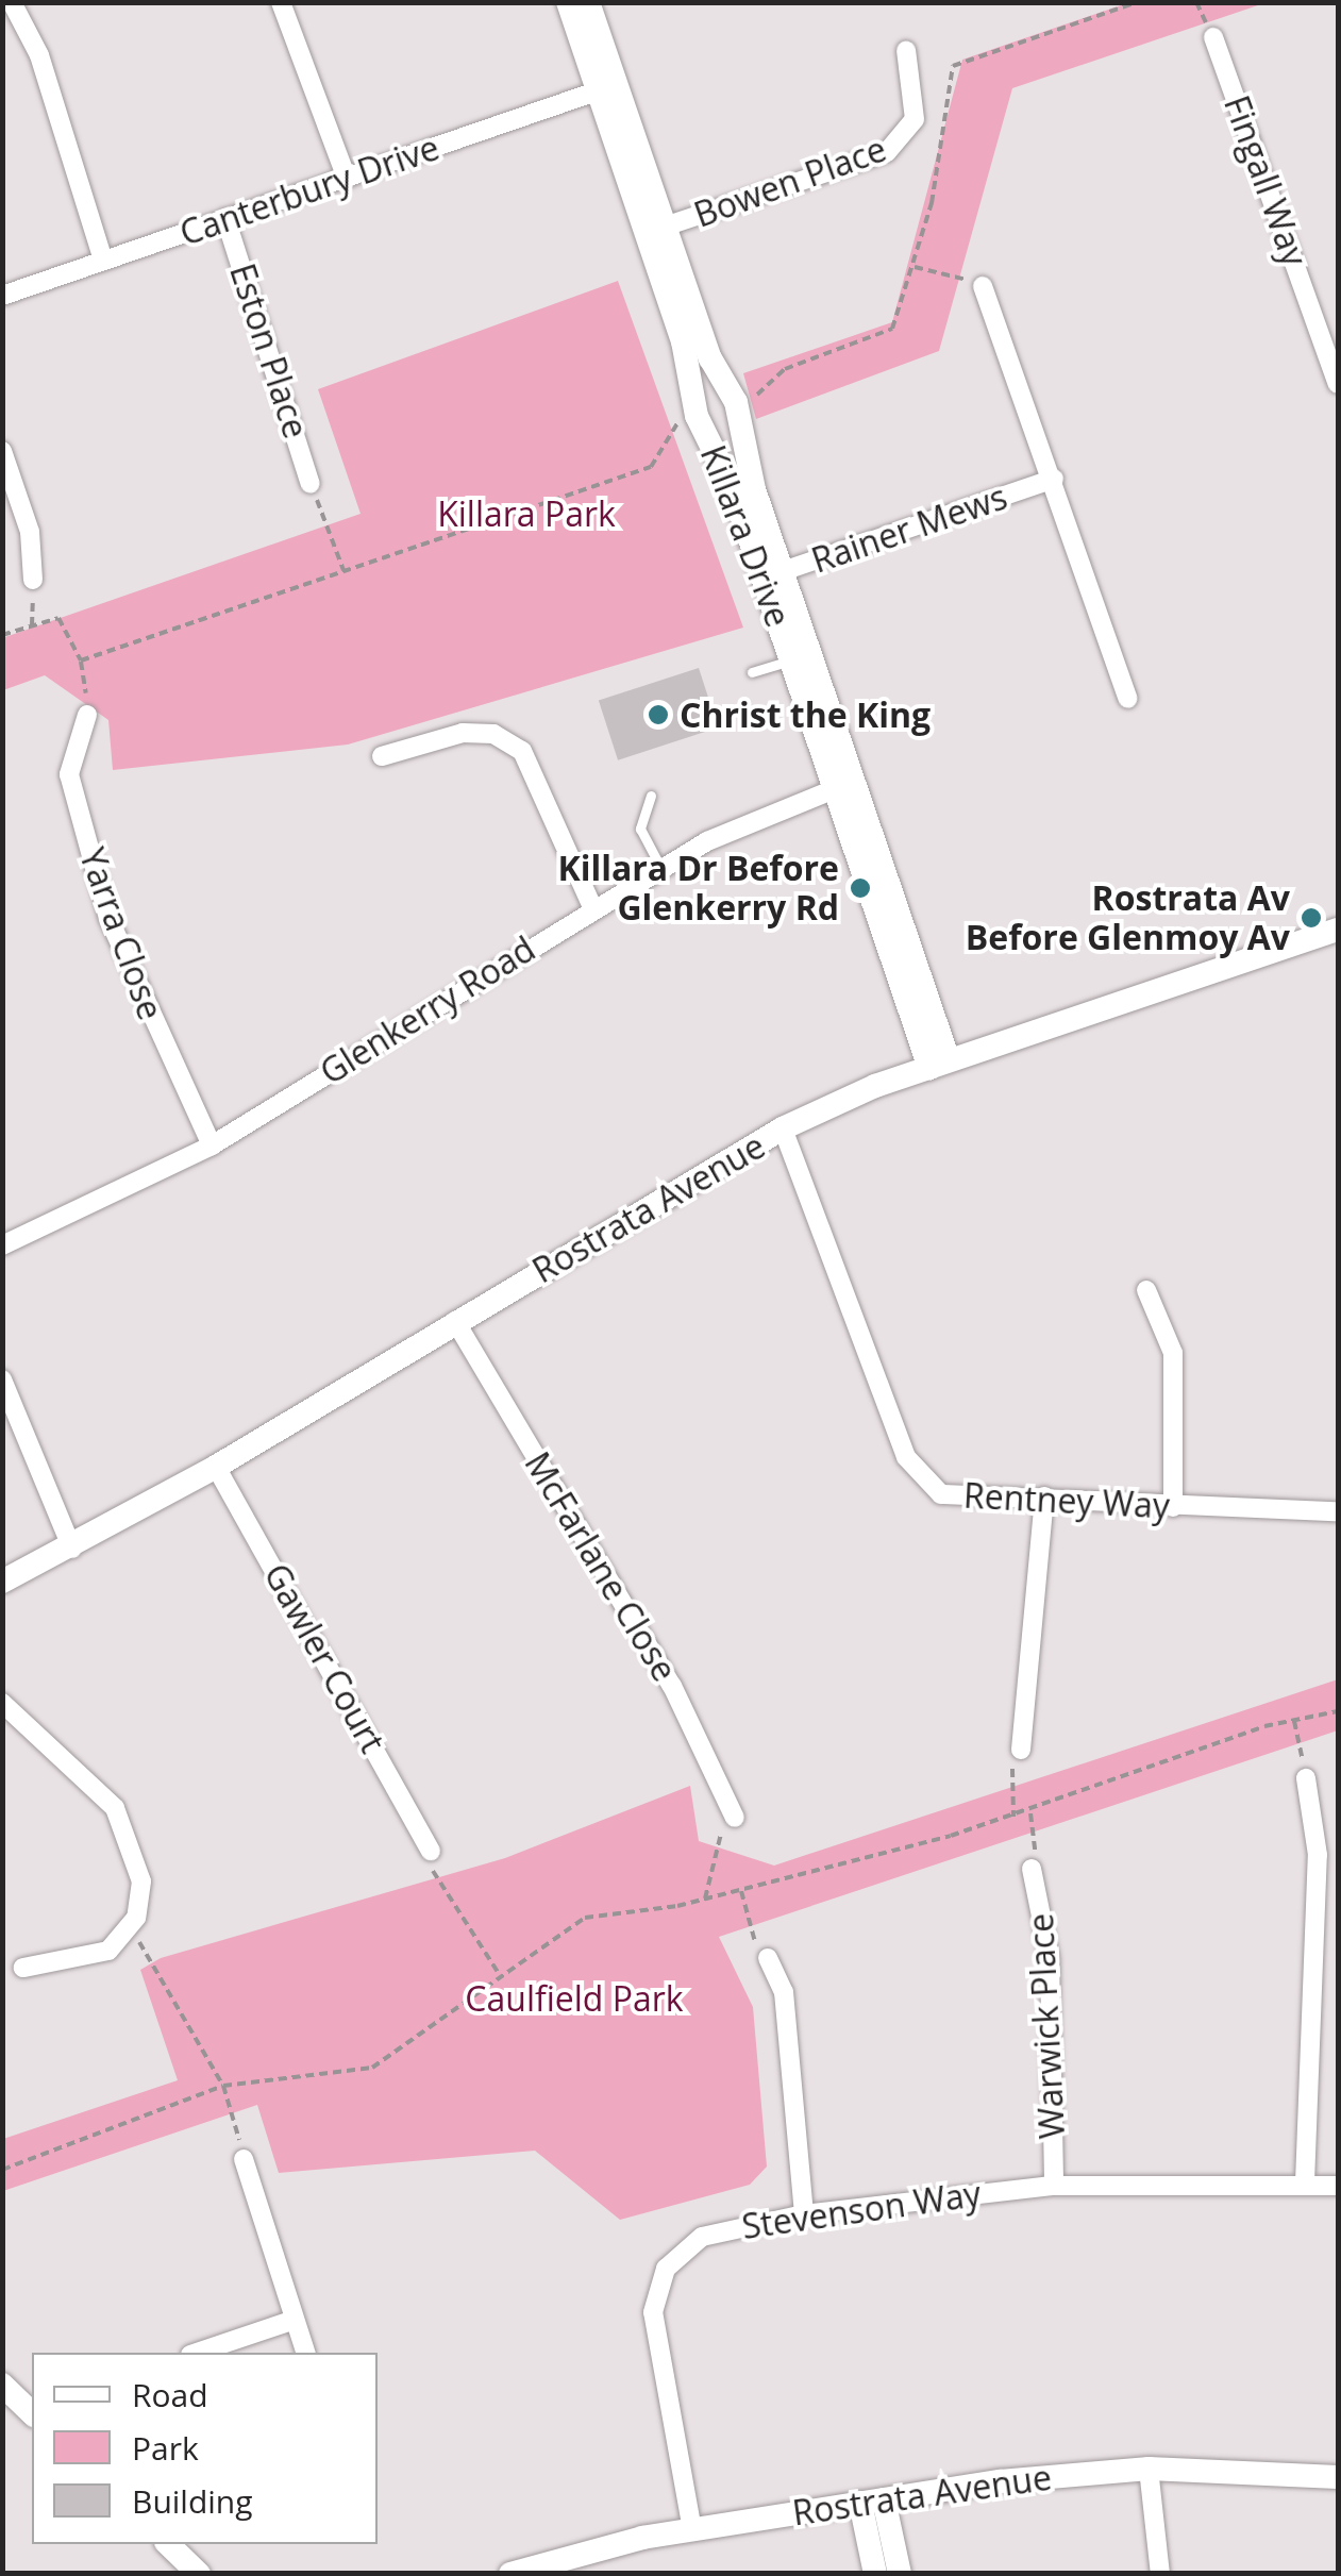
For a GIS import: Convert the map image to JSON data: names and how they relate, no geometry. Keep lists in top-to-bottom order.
{
  "streets": {
    "street": [
      "Fingall Way",
      "Bowen Place",
      "Canterbury Drive",
      "Eston Place",
      "Rainer Mews",
      "Killara Drive",
      "Yarra Close",
      "Glenkerry Road",
      "Rostrata Avenue",
      "Rentney Way",
      "McFarlane Close",
      "Gawler Court",
      "Warwick Place",
      "Stevenson Way"
    ]
  },
  "crossings": [
    ["Bowen Place", "Killara Drive"],
    ["Canterbury Drive", "Eston Place"],
    ["Canterbury Drive", "Killara Drive"],
    ["Rainer Mews", "Killara Drive"],
    ["Killara Drive", "Glenkerry Road"],
    ["Killara Drive", "Rostrata Avenue"],
    ["Yarra Close", "Glenkerry Road"],
    ["Rostrata Avenue", "Rentney Way"],
    ["Rostrata Avenue", "McFarlane Close"],
    ["Rostrata Avenue", "Gawler Court"],
    ["Rostrata Avenue", "Stevenson Way"],
    ["Warwick Place", "Stevenson Way"]
  ],
  "parks": ["Killara Park", "Caulfield Park"],
  "places": ["Christ the King", "Killara Dr Before Glenkerry Rd", "Rostrata Av Before Glenmoy Av"],
  "legend": ["Road", "Park", "Building"]
}
